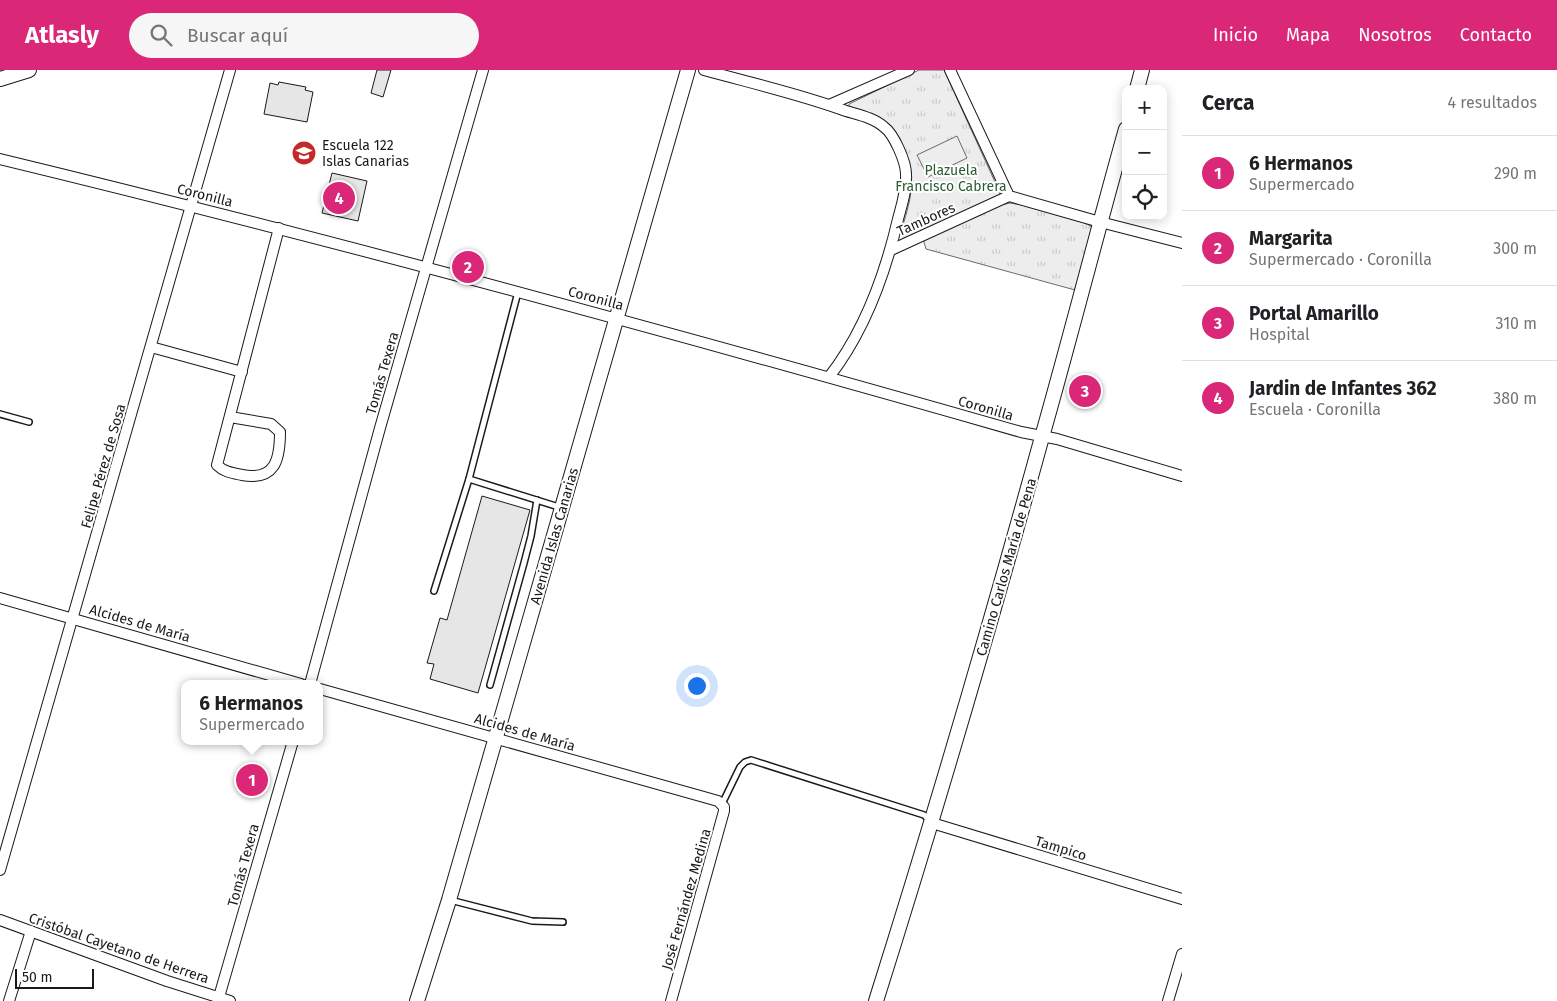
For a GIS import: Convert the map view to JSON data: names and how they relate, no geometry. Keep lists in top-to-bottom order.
{
  "streets": {
    "street": [
      "Coronilla",
      "Tambores",
      "Tomás Texera",
      "Felipe Pérez de Sosa",
      "Avenida Islas Canarias",
      "Camino Carlos María de Pena",
      "Alcides de María",
      "Tampico",
      "José Fernández Medina",
      "Cristóbal Cayetano de Herrera"
    ]
  },
  "crossings": [
    ["Coronilla", "Tomás Texera"],
    ["Coronilla", "Felipe Pérez de Sosa"],
    ["Coronilla", "Avenida Islas Canarias"],
    ["Coronilla", "Camino Carlos María de Pena"],
    ["Tomás Texera", "Cristóbal Cayetano de Herrera"],
    ["Felipe Pérez de Sosa", "Alcides de María"],
    ["Avenida Islas Canarias", "Alcides de María"],
    ["Camino Carlos María de Pena", "Tampico"],
    ["Alcides de María", "José Fernández Medina"]
  ],
  "parks": ["Plazuela Francisco Cabrera"],
  "places": {
    "school or university": ["Escuela 122 Islas Canarias"]
  },
  "scale_bar": "50 m",
  "page": {
    "header": "Atlasly",
    "search": "Buscar aquí",
    "nav": [
      "Inicio",
      "Mapa",
      "Nosotros",
      "Contacto"
    ],
    "heading": ["Cerca", "4 resultados"],
    "map_buttons": ["+", "−"],
    "list": [
      {
        "mark": "1",
        "name": "6 Hermanos",
        "note": "Supermercado",
        "value": "290 m"
      },
      {
        "mark": "2",
        "name": "Margarita",
        "note": "Supermercado · Coronilla",
        "value": "300 m"
      },
      {
        "mark": "3",
        "name": "Portal Amarillo",
        "note": "Hospital",
        "value": "310 m"
      },
      {
        "mark": "4",
        "name": "Jardin de Infantes 362",
        "note": "Escuela · Coronilla",
        "value": "380 m"
      }
    ],
    "pins": [
      "4",
      "2",
      "3",
      "1"
    ],
    "popup": ["6 Hermanos", "Supermercado"],
    "scale": "50 m"
  }
}
